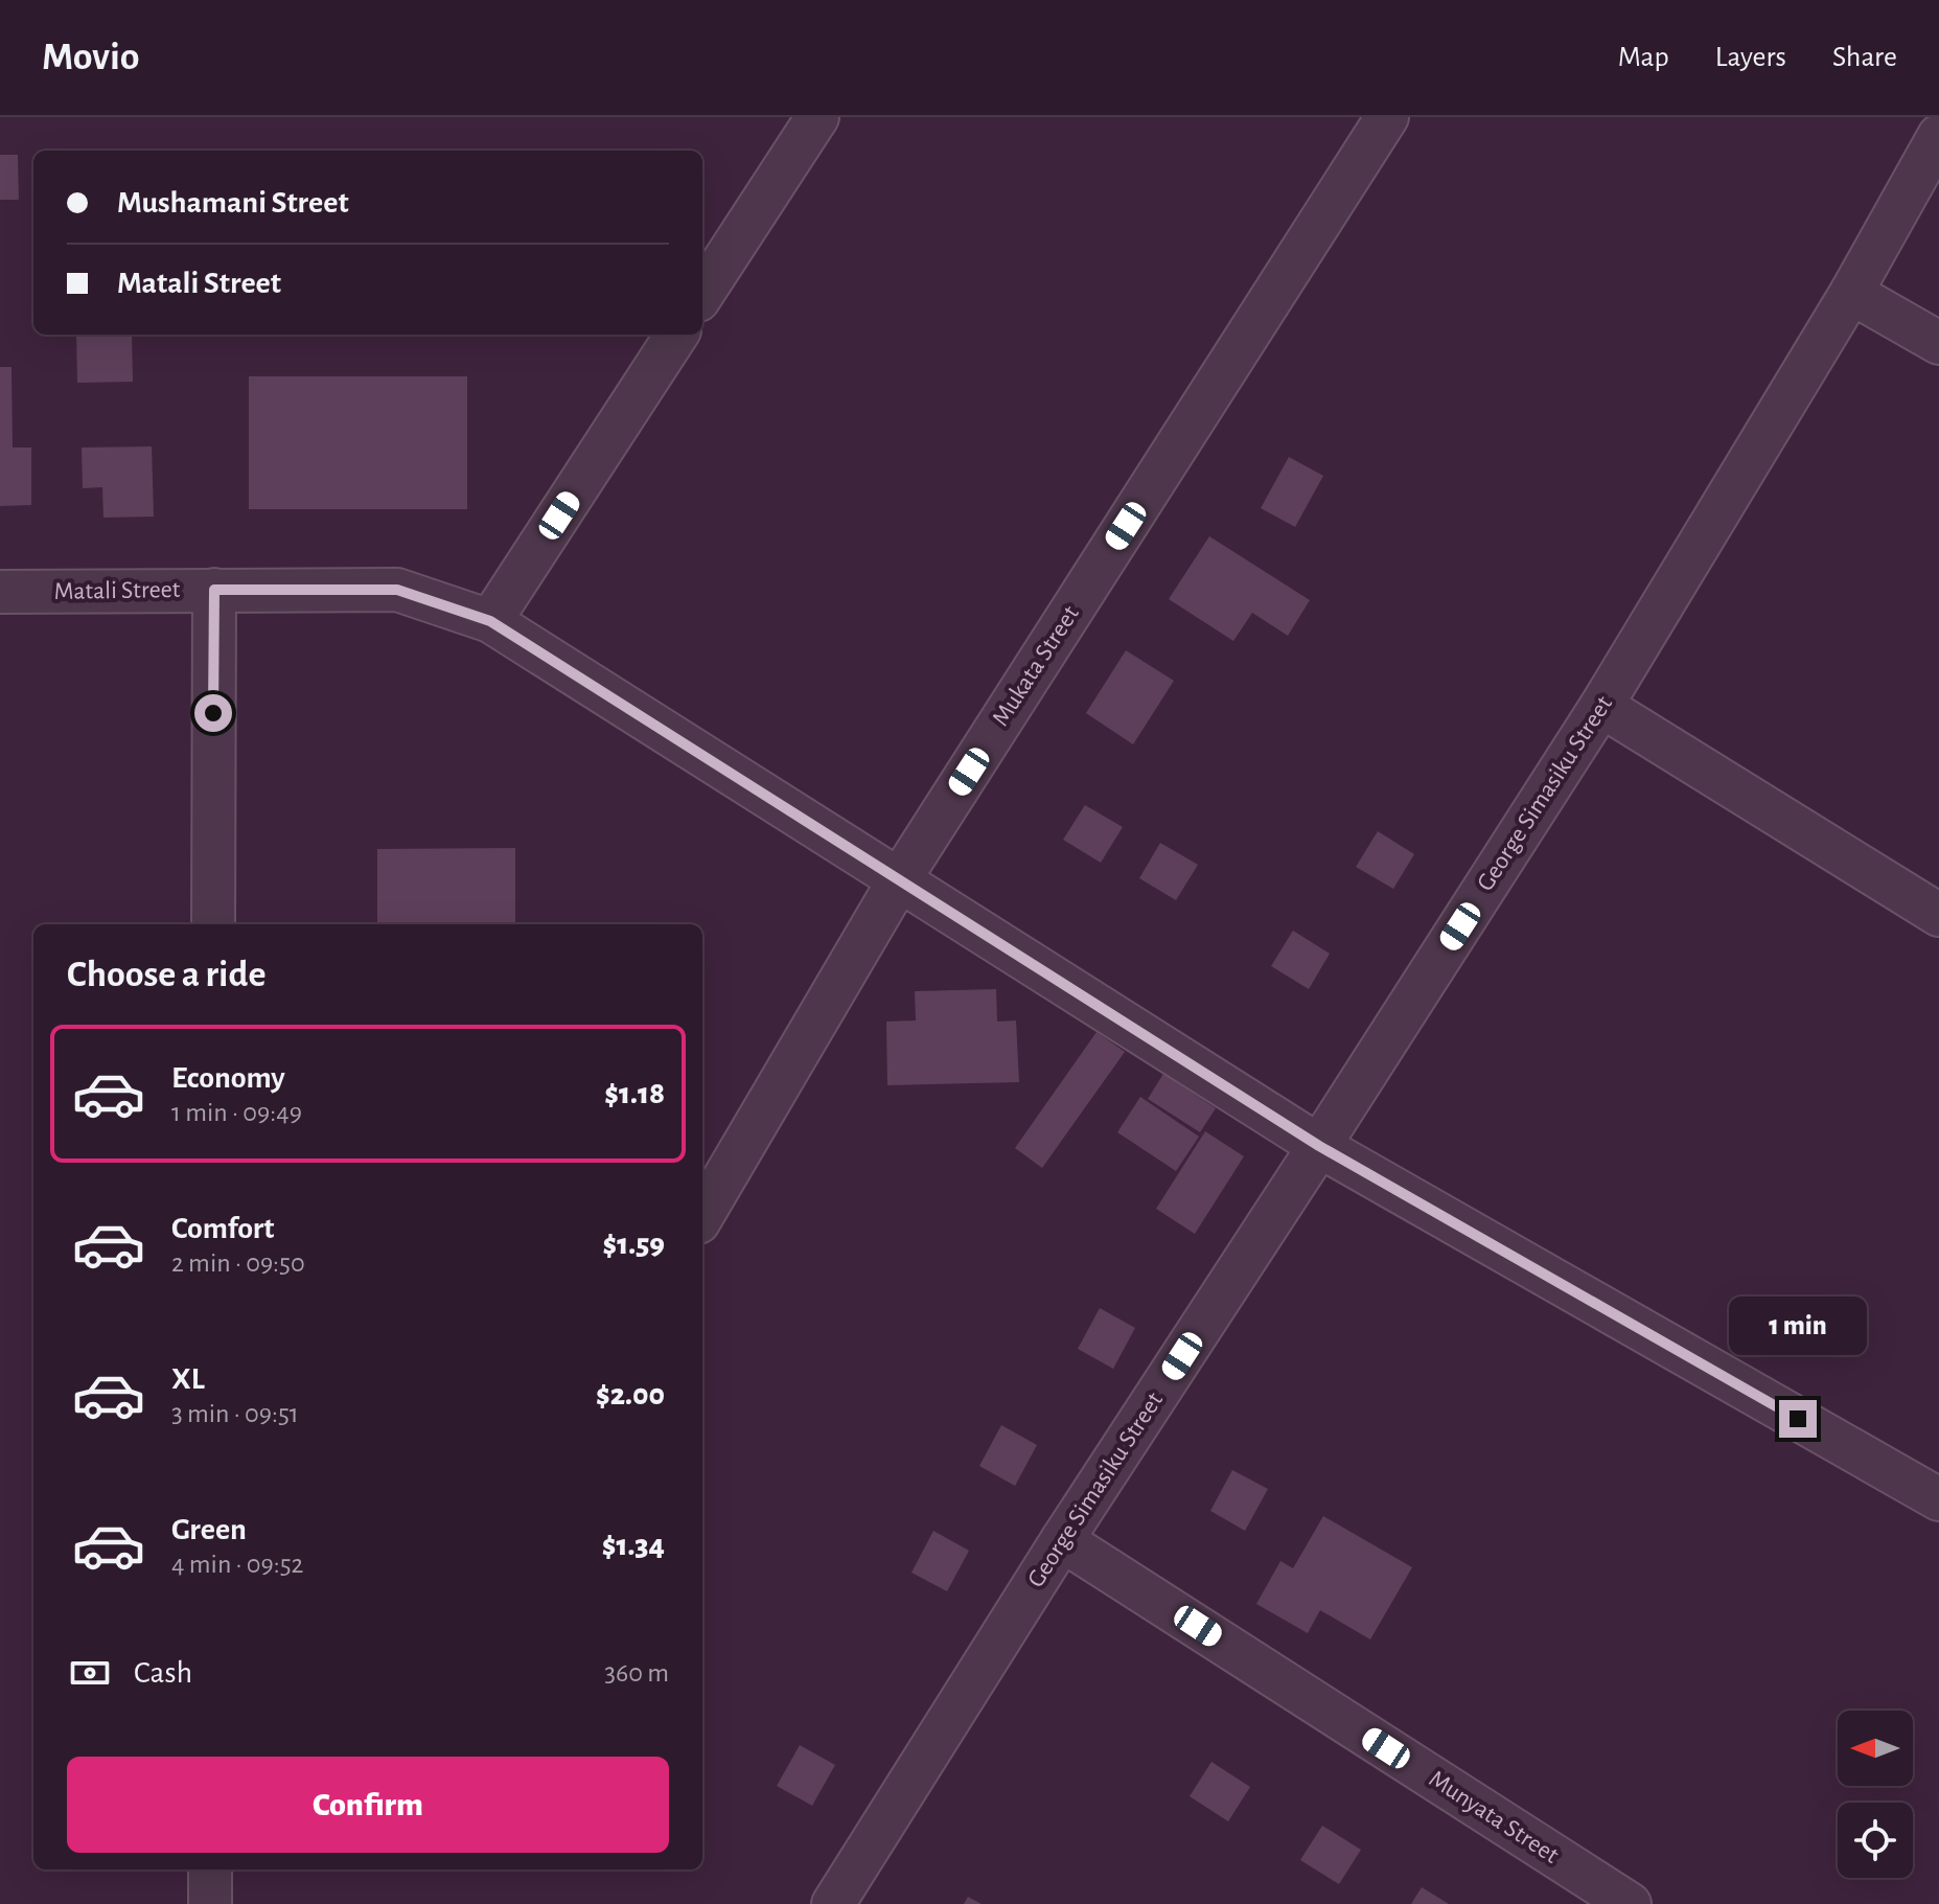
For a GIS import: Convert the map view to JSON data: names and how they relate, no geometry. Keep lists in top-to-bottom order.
{
  "streets": {
    "street": [
      "Matali Street",
      "Mukata Street",
      "George Simasiku Street",
      "Munyata Street"
    ]
  },
  "crossings": [
    ["Matali Street", "Mukata Street"],
    ["Matali Street", "George Simasiku Street"],
    ["George Simasiku Street", "Munyata Street"]
  ],
  "north": "left",
  "page": {
    "header": "Movio",
    "nav": ["Map", "Layers", "Share"],
    "banner": ["Mushamani Street", "Matali Street"],
    "heading": "Choose a ride",
    "list": [
      {
        "name": "Economy",
        "note": "1 min · 09:49",
        "value": "$1.18"
      },
      {
        "name": "Comfort",
        "note": "2 min · 09:50",
        "value": "$1.59"
      },
      {
        "name": "XL",
        "note": "3 min · 09:51",
        "value": "$2.00"
      },
      {
        "name": "Green",
        "note": "4 min · 09:52",
        "value": "$1.34"
      }
    ],
    "bubble": "1 min",
    "pay": ["Cash", "360 m"],
    "buttons": "Confirm"
  }
}
